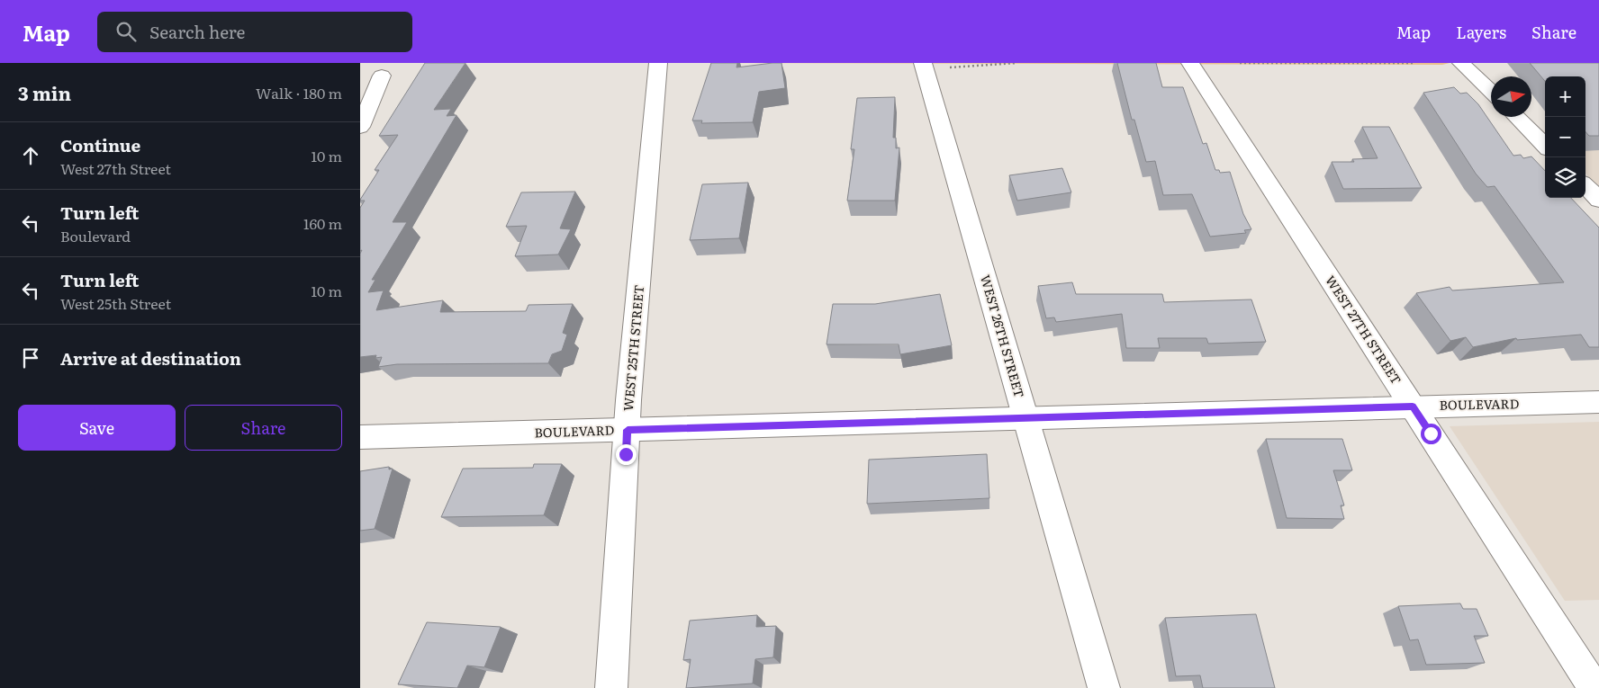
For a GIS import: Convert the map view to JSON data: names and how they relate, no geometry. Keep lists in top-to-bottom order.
{
  "streets": {
    "street": [
      "WEST 27TH STREET",
      "WEST 26TH STREET",
      "WEST 25TH STREET",
      "BOULEVARD"
    ]
  },
  "crossings": [
    ["WEST 27TH STREET", "BOULEVARD"],
    ["WEST 26TH STREET", "BOULEVARD"],
    ["WEST 25TH STREET", "BOULEVARD"]
  ],
  "north": "right",
  "page": {
    "header": "Map",
    "search": "Search here",
    "nav": ["Map", "Layers", "Share"],
    "heading": ["3 min", "Walk · 180 m"],
    "map_buttons": ["+", "−"],
    "list": [
      ["Continue", "West 27th Street", "10 m"],
      ["Turn left", "Boulevard", "160 m"],
      ["Turn left", "West 25th Street", "10 m"],
      "Arrive at destination"
    ],
    "buttons": ["Save", "Share"]
  }
}
